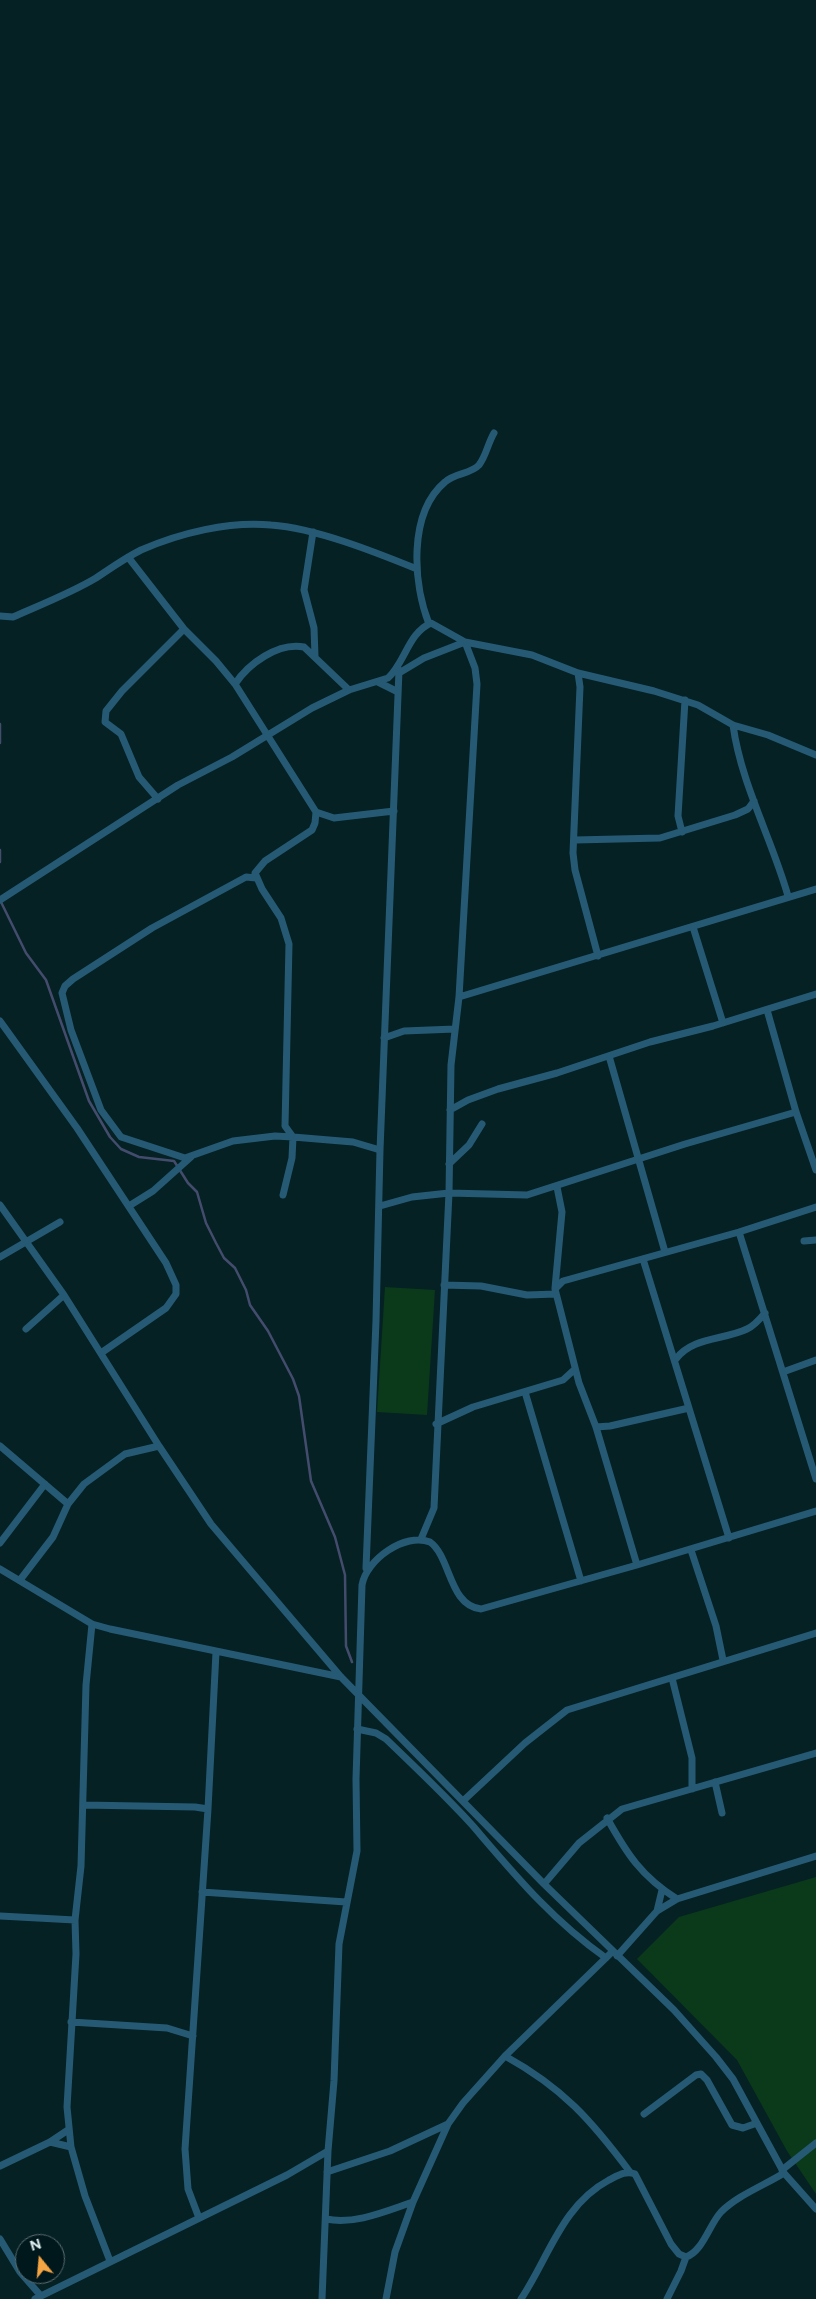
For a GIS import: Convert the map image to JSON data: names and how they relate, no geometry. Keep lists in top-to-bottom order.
{
  "north": "top"
}
